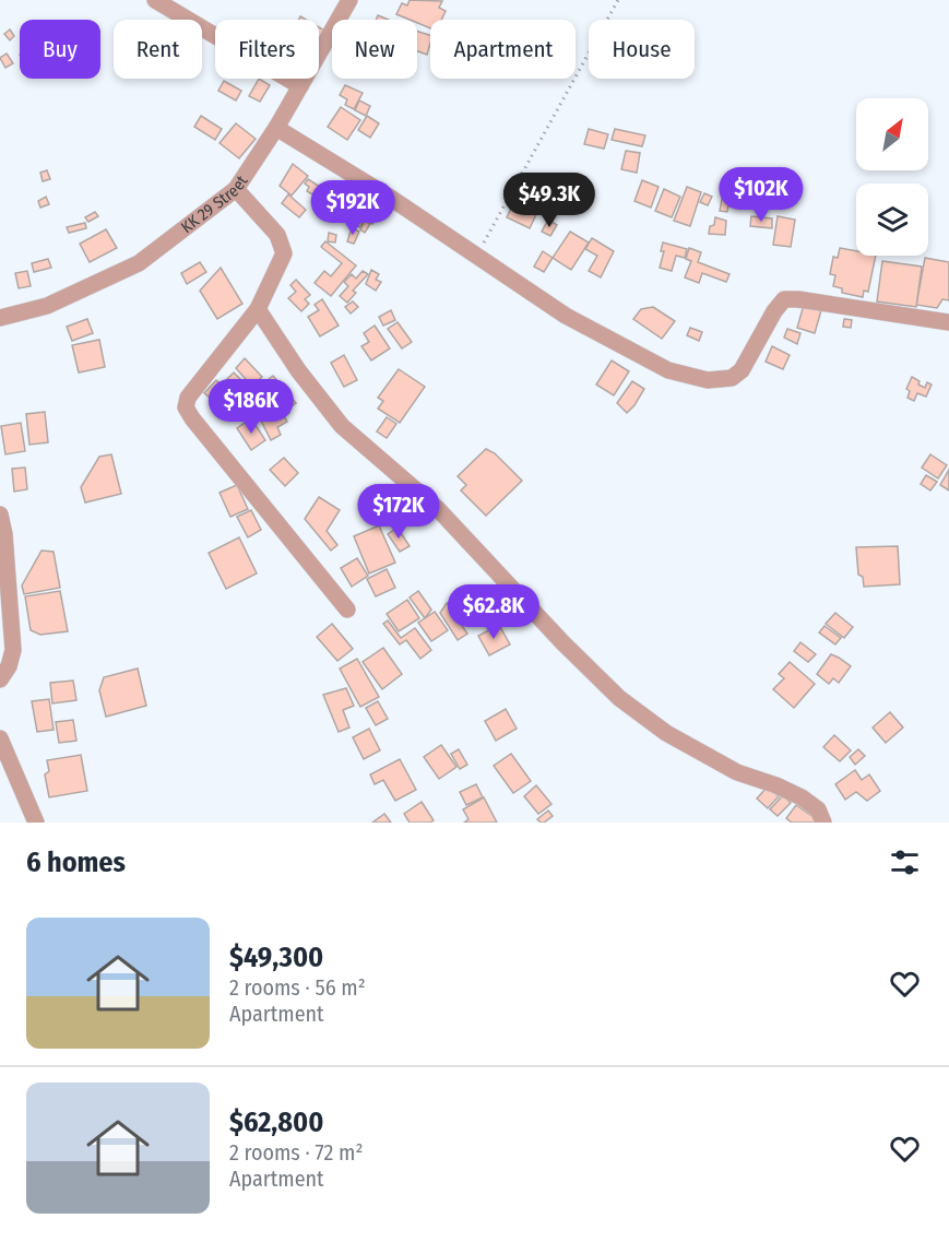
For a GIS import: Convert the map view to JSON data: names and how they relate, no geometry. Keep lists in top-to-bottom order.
{
  "streets": {
    "street": ["KK 29 Street"]
  },
  "north": "top right",
  "page": {
    "chip": [
      "Buy",
      "Rent",
      "Filters",
      "New",
      "Apartment",
      "House"
    ],
    "price": [
      "$102K",
      "$49.3K",
      "$192K",
      "$186K",
      "$172K",
      "$62.8K"
    ],
    "heading": "6 homes",
    "list": [
      {
        "name": "$49,300",
        "note": "2 rooms · 56 m² · Apartment"
      },
      {
        "name": "$62,800",
        "note": "2 rooms · 72 m² · Apartment"
      }
    ]
  }
}
